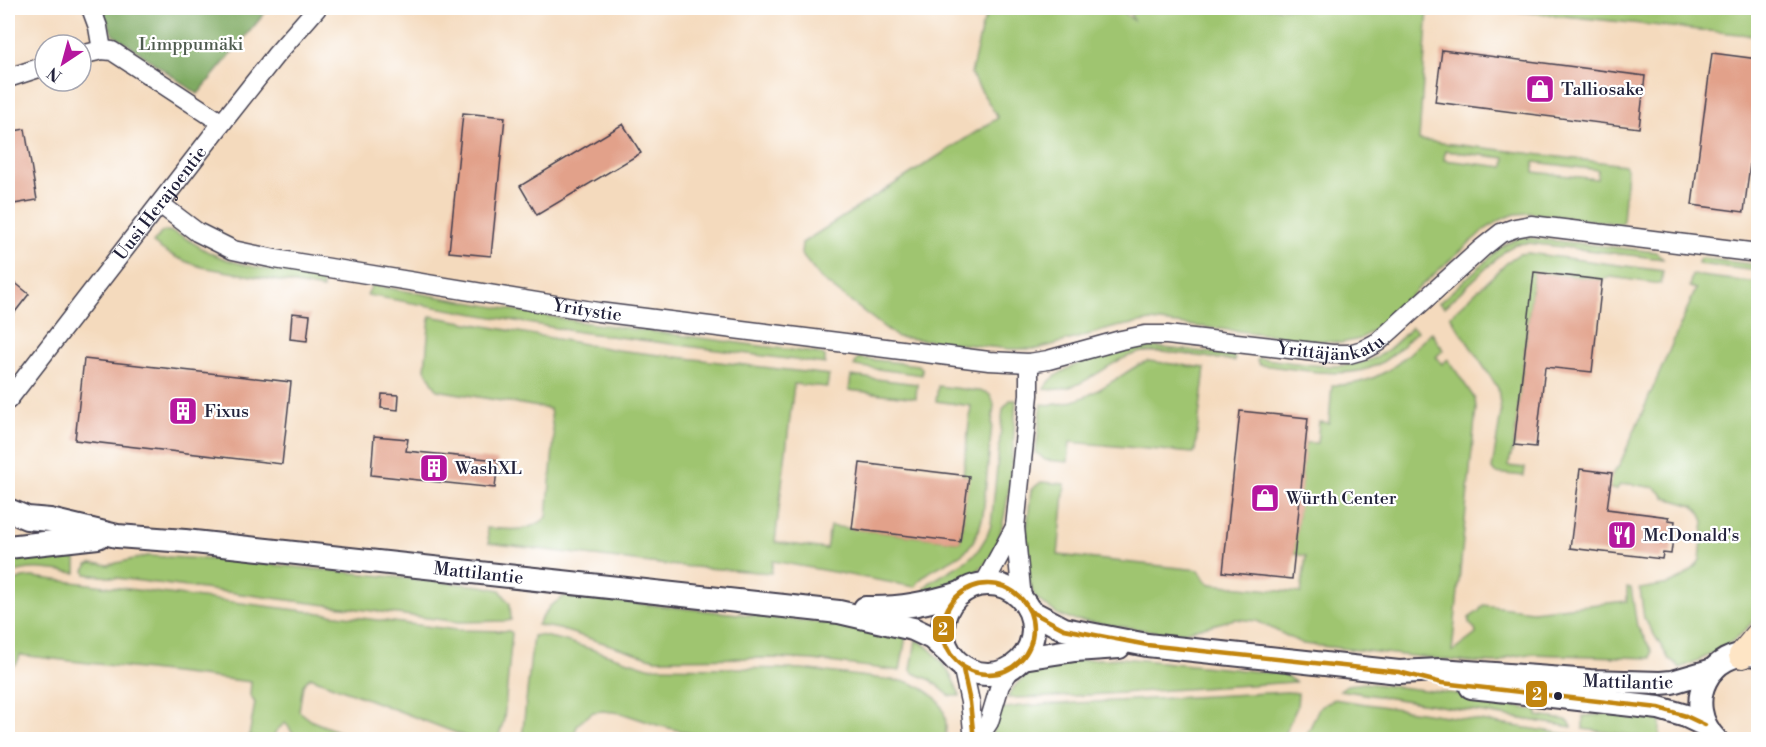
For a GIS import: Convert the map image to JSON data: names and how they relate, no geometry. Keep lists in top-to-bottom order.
{
  "streets": {
    "street": [
      "Uusi Herajoentie",
      "Yritystie",
      "Yrittäjänkatu",
      "Mattilantie"
    ]
  },
  "crossings": [
    ["Uusi Herajoentie", "Yritystie"],
    ["Yritystie", "Yrittäjänkatu"]
  ],
  "parks": ["Limppumäki"],
  "places": {
    "shop": ["Talliosake", "Würth Center"],
    "building": ["Fixus", "WashXL"],
    "restaurant": ["McDonald's"]
  },
  "lines": ["transit line 2"],
  "north": "bottom left"
}
